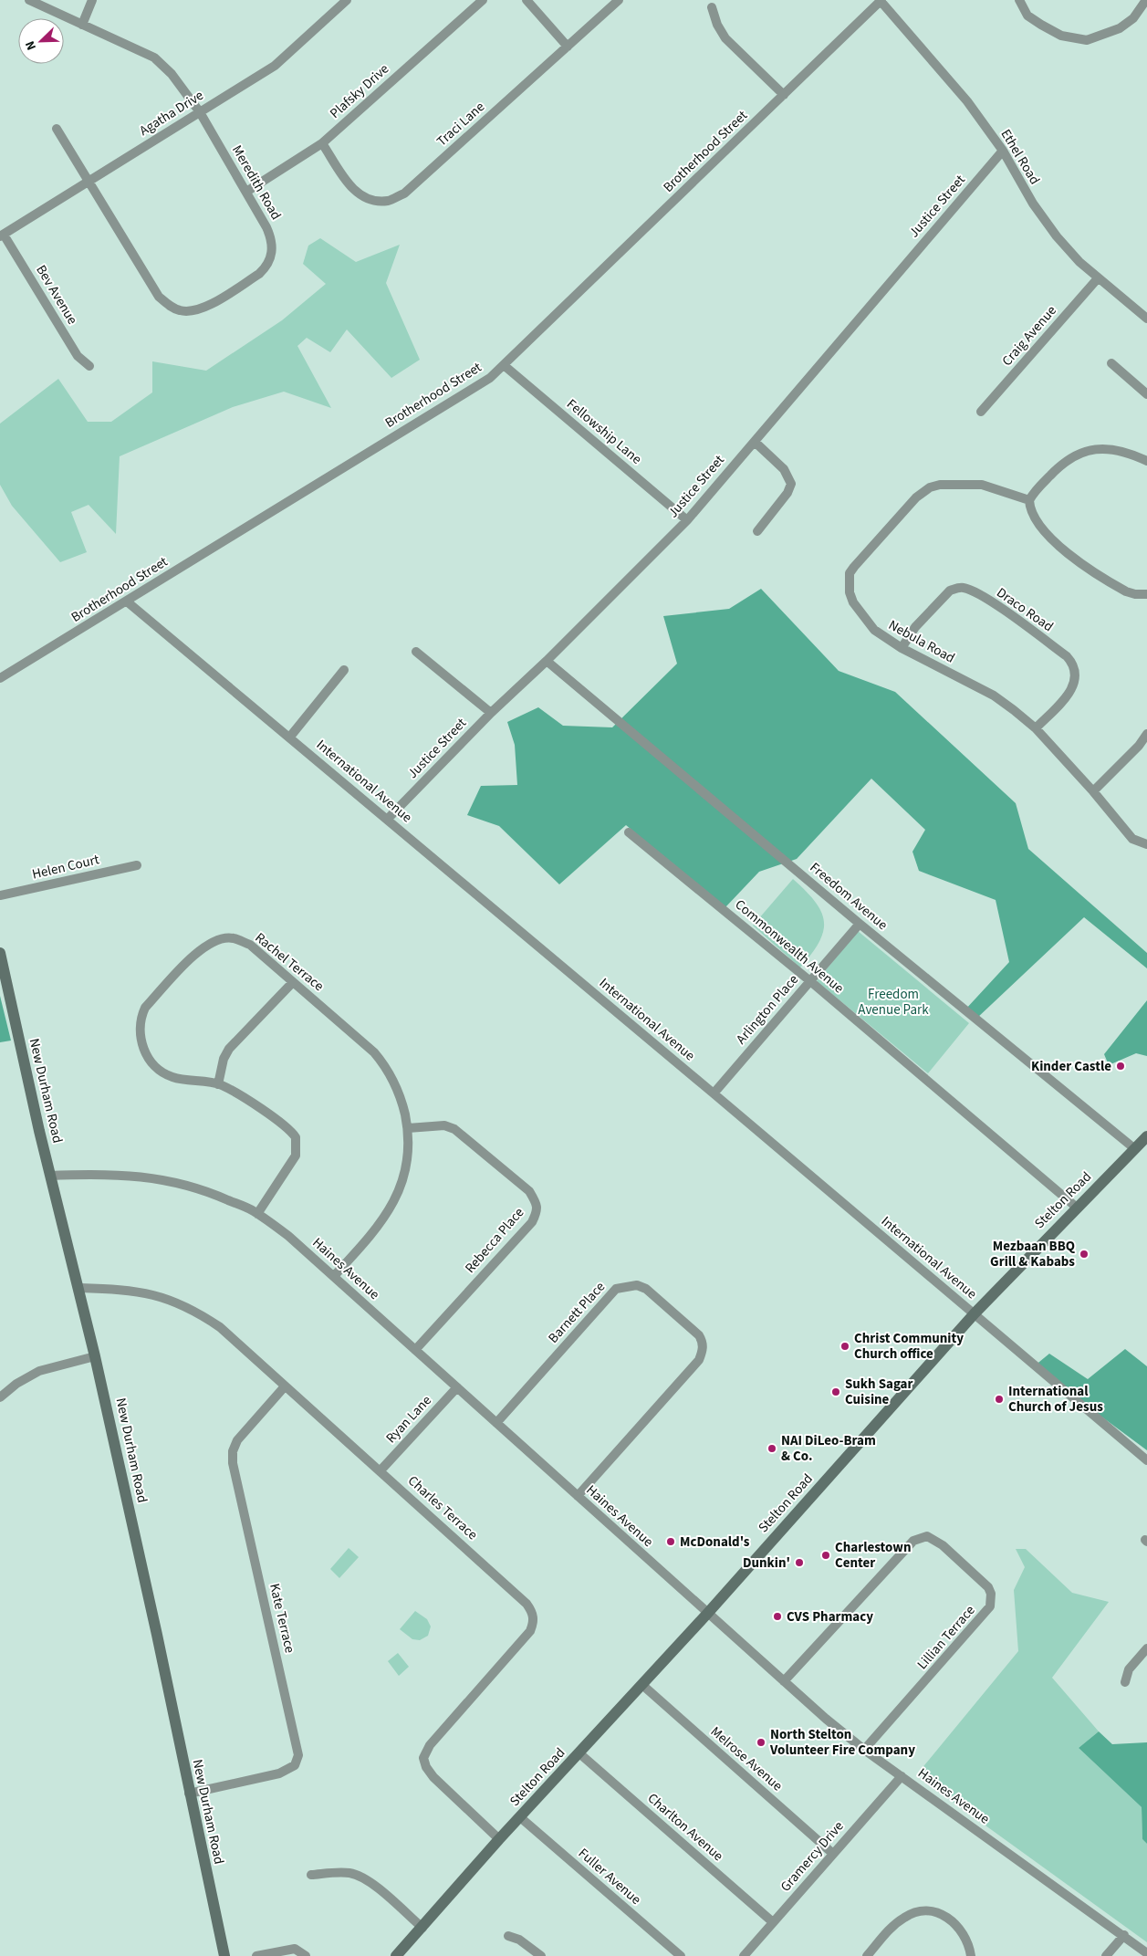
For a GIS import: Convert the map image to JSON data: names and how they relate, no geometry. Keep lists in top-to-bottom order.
{
  "streets": {
    "main road": ["New Durham Road", "Stelton Road"],
    "street": [
      "Plafsky Drive",
      "Agatha Drive",
      "Traci Lane",
      "Brotherhood Street",
      "Ethel Road",
      "Meredith Road",
      "Justice Street",
      "Bev Avenue",
      "Craig Avenue",
      "Fellowship Lane",
      "Draco Road",
      "Nebula Road",
      "International Avenue",
      "Helen Court",
      "Freedom Avenue",
      "Commonwealth Avenue",
      "Rachel Terrace",
      "Arlington Place",
      "Rebecca Place",
      "Haines Avenue",
      "Barnett Place",
      "Ryan Lane",
      "Charles Terrace",
      "Kate Terrace",
      "Lillian Terrace",
      "Melrose Avenue",
      "Charlton Avenue",
      "Gramercy Drive",
      "Fuller Avenue"
    ]
  },
  "crossings": [
    ["Plafsky Drive", "Traci Lane"],
    ["Plafsky Drive", "Meredith Road"],
    ["Agatha Drive", "Meredith Road"],
    ["Agatha Drive", "Bev Avenue"],
    ["Brotherhood Street", "Ethel Road"],
    ["Brotherhood Street", "Fellowship Lane"],
    ["Brotherhood Street", "International Avenue"],
    ["Ethel Road", "Justice Street"],
    ["Ethel Road", "Craig Avenue"],
    ["Justice Street", "Fellowship Lane"],
    ["Justice Street", "International Avenue"],
    ["Justice Street", "Freedom Avenue"],
    ["Draco Road", "Nebula Road"],
    ["International Avenue", "Arlington Place"],
    ["International Avenue", "Stelton Road"],
    ["Freedom Avenue", "Arlington Place"],
    ["Freedom Avenue", "Stelton Road"],
    ["Commonwealth Avenue", "Arlington Place"],
    ["Commonwealth Avenue", "Stelton Road"],
    ["Rachel Terrace", "Rebecca Place"],
    ["Rachel Terrace", "Haines Avenue"],
    ["New Durham Road", "Haines Avenue"],
    ["New Durham Road", "Charles Terrace"],
    ["New Durham Road", "Kate Terrace"],
    ["Stelton Road", "Haines Avenue"],
    ["Stelton Road", "Charles Terrace"],
    ["Stelton Road", "Melrose Avenue"],
    ["Stelton Road", "Charlton Avenue"],
    ["Stelton Road", "Fuller Avenue"],
    ["Rebecca Place", "Haines Avenue"],
    ["Haines Avenue", "Barnett Place"],
    ["Haines Avenue", "Ryan Lane"],
    ["Haines Avenue", "Lillian Terrace"],
    ["Haines Avenue", "Gramercy Drive"],
    ["Ryan Lane", "Charles Terrace"],
    ["Charles Terrace", "Kate Terrace"],
    ["Melrose Avenue", "Gramercy Drive"],
    ["Charlton Avenue", "Gramercy Drive"]
  ],
  "parks": ["Freedom Avenue Park"],
  "places": [
    "Kinder Castle",
    "Mezbaan BBQ Grill & Kababs",
    "Christ Community Church office",
    "Sukh Sagar Cuisine",
    "International Church of Jesus",
    "NAI DiLeo-Bram & Co.",
    "McDonald's",
    "Charlestown Center",
    "Dunkin'",
    "CVS Pharmacy",
    "North Stelton Volunteer Fire Company"
  ],
  "north": "bottom left"
}
